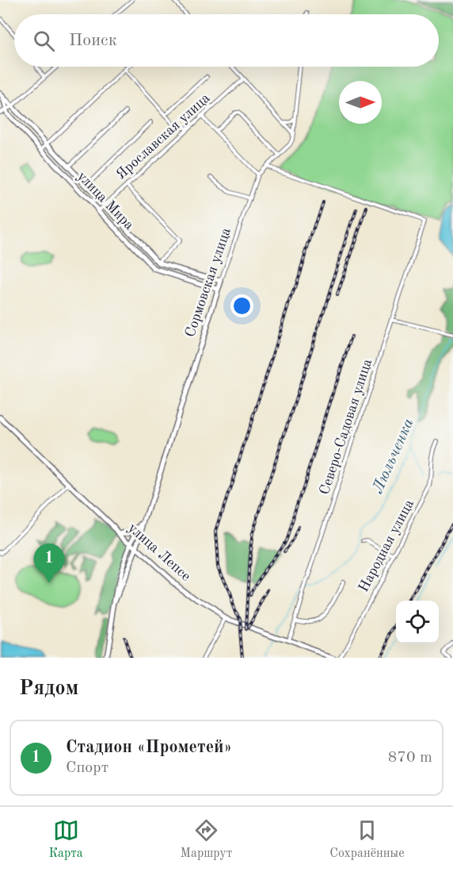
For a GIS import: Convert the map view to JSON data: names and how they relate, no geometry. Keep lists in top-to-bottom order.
{
  "streets": {
    "street": [
      "Ярославская улица",
      "улица Мира",
      "Сормовская улица",
      "Северо-Садовая улица",
      "Народная улица",
      "улица Лепсе"
    ]
  },
  "crossings": [
    ["Ярославская улица", "улица Мира"],
    ["улица Мира", "Сормовская улица"],
    ["Сормовская улица", "улица Лепсе"],
    ["Северо-Садовая улица", "улица Лепсе"]
  ],
  "water": ["Люльченка"],
  "north": "right",
  "page": {
    "search": "Поиск",
    "pins": "1",
    "heading": "Рядом",
    "list": [
      {
        "mark": "1",
        "name": "Стадион «Прометей»",
        "note": "Спорт",
        "value": "870 m"
      }
    ],
    "nav": ["Карта", "Маршрут", "Сохранённые"]
  }
}
